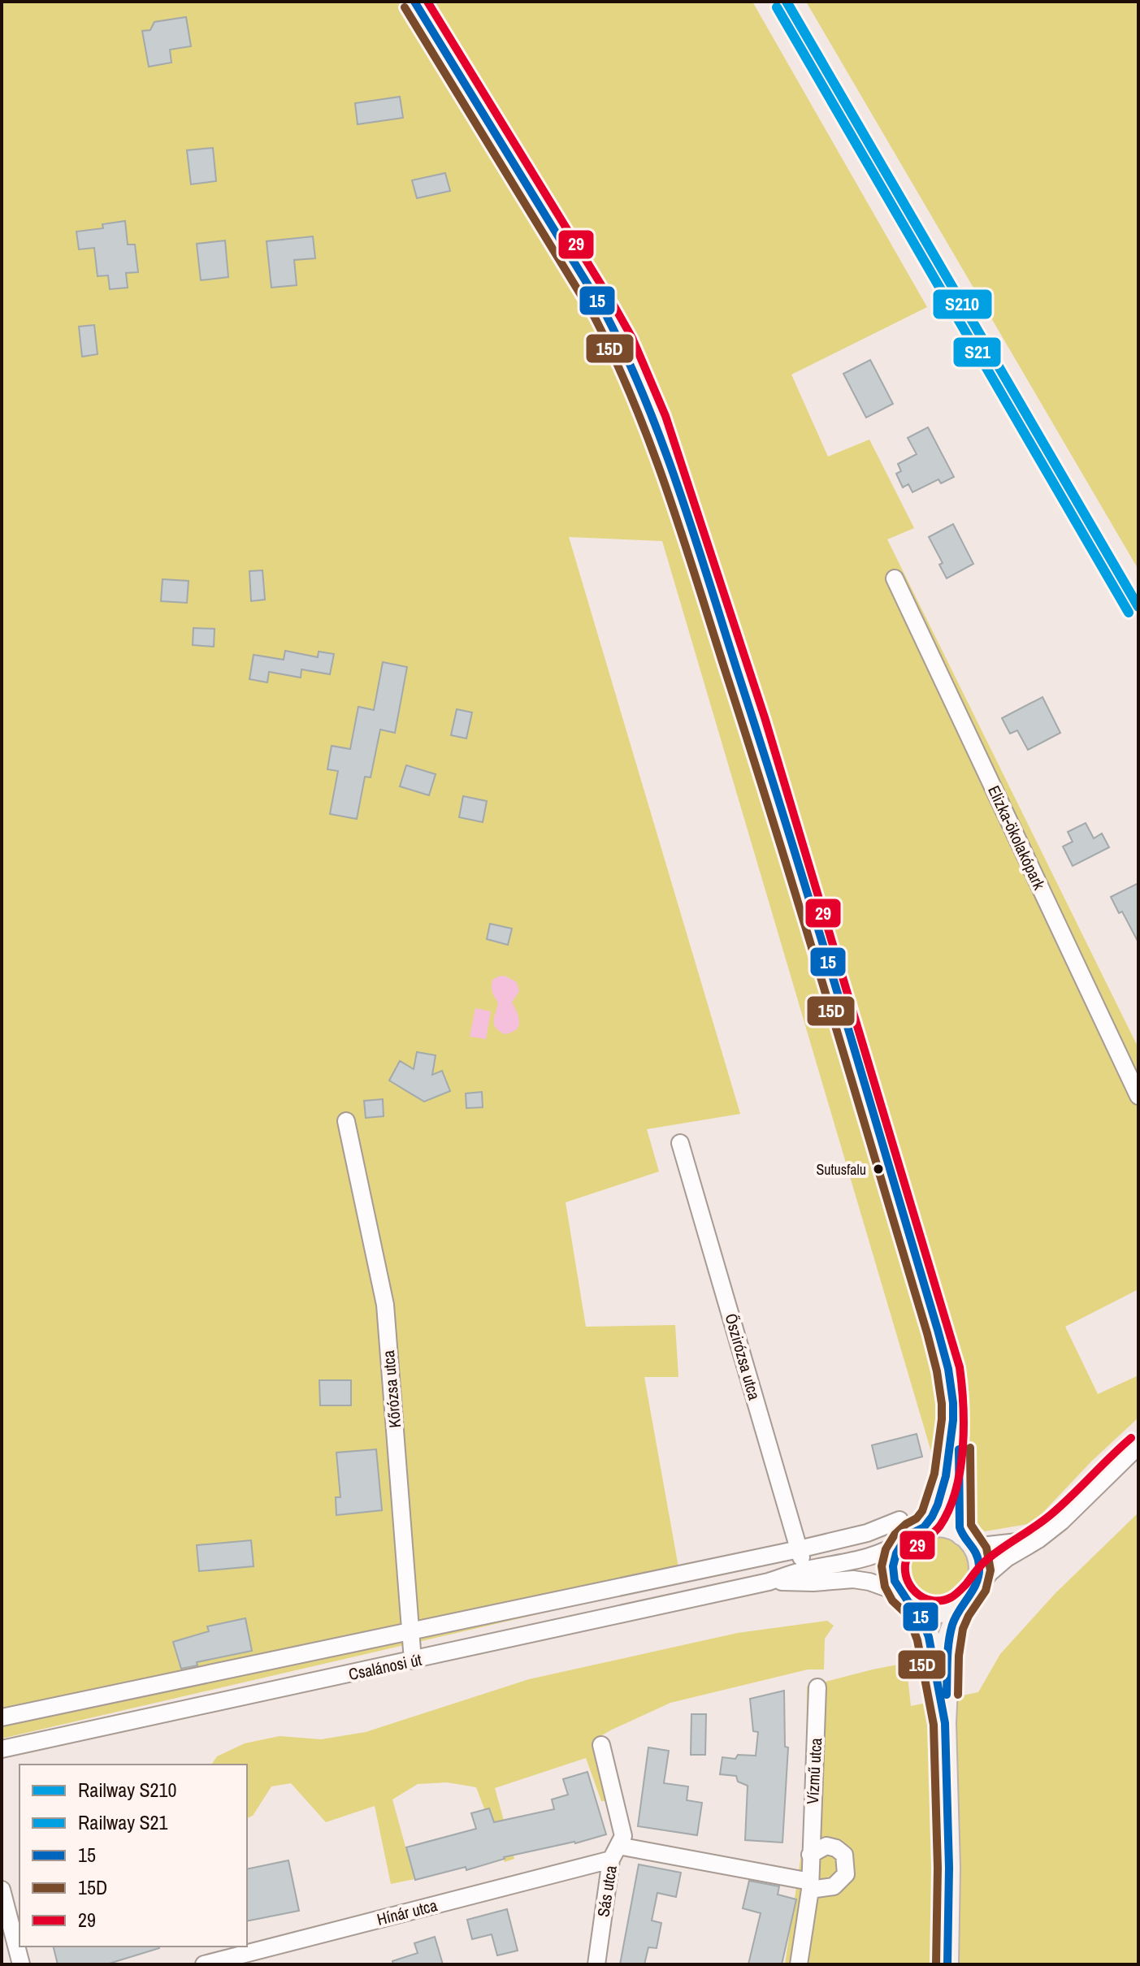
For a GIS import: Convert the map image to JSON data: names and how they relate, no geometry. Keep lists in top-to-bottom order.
{
  "streets": {
    "street": [
      "Elizka-ökolakópark",
      "Őszirózsa utca",
      "Kőrózsa utca",
      "Csalánosi út",
      "Vízmű utca",
      "Sás utca",
      "Hínár utca"
    ]
  },
  "crossings": [
    ["Őszirózsa utca", "Csalánosi út"],
    ["Kőrózsa utca", "Csalánosi út"],
    ["Sás utca", "Hínár utca"]
  ],
  "places": ["Sutusfalu"],
  "lines": [
    "rail line S210",
    "transit line 15",
    "transit line 29",
    "rail line S21",
    "transit line 15D"
  ],
  "legend": [
    "Railway S210",
    "Railway S21",
    "15",
    "15D",
    "29"
  ]
}
